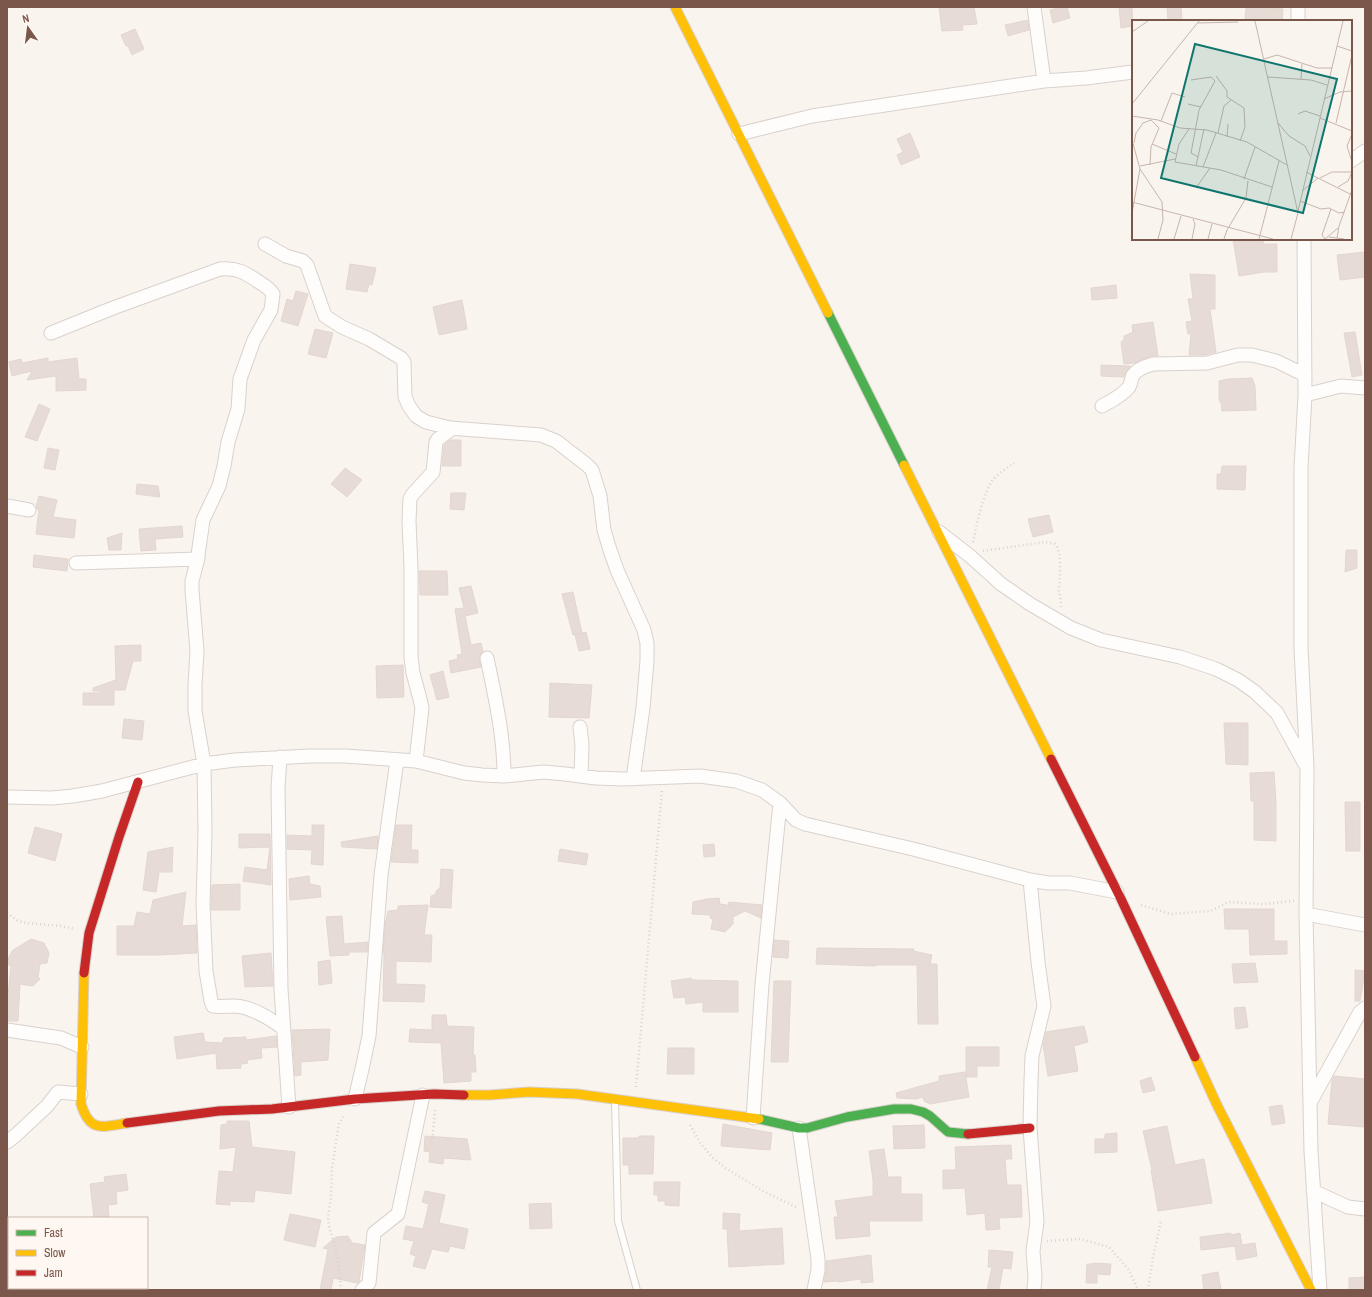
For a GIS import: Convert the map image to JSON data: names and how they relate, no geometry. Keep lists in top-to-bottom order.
{
  "legend": ["Fast", "Slow", "Jam"],
  "north": "top"
}
